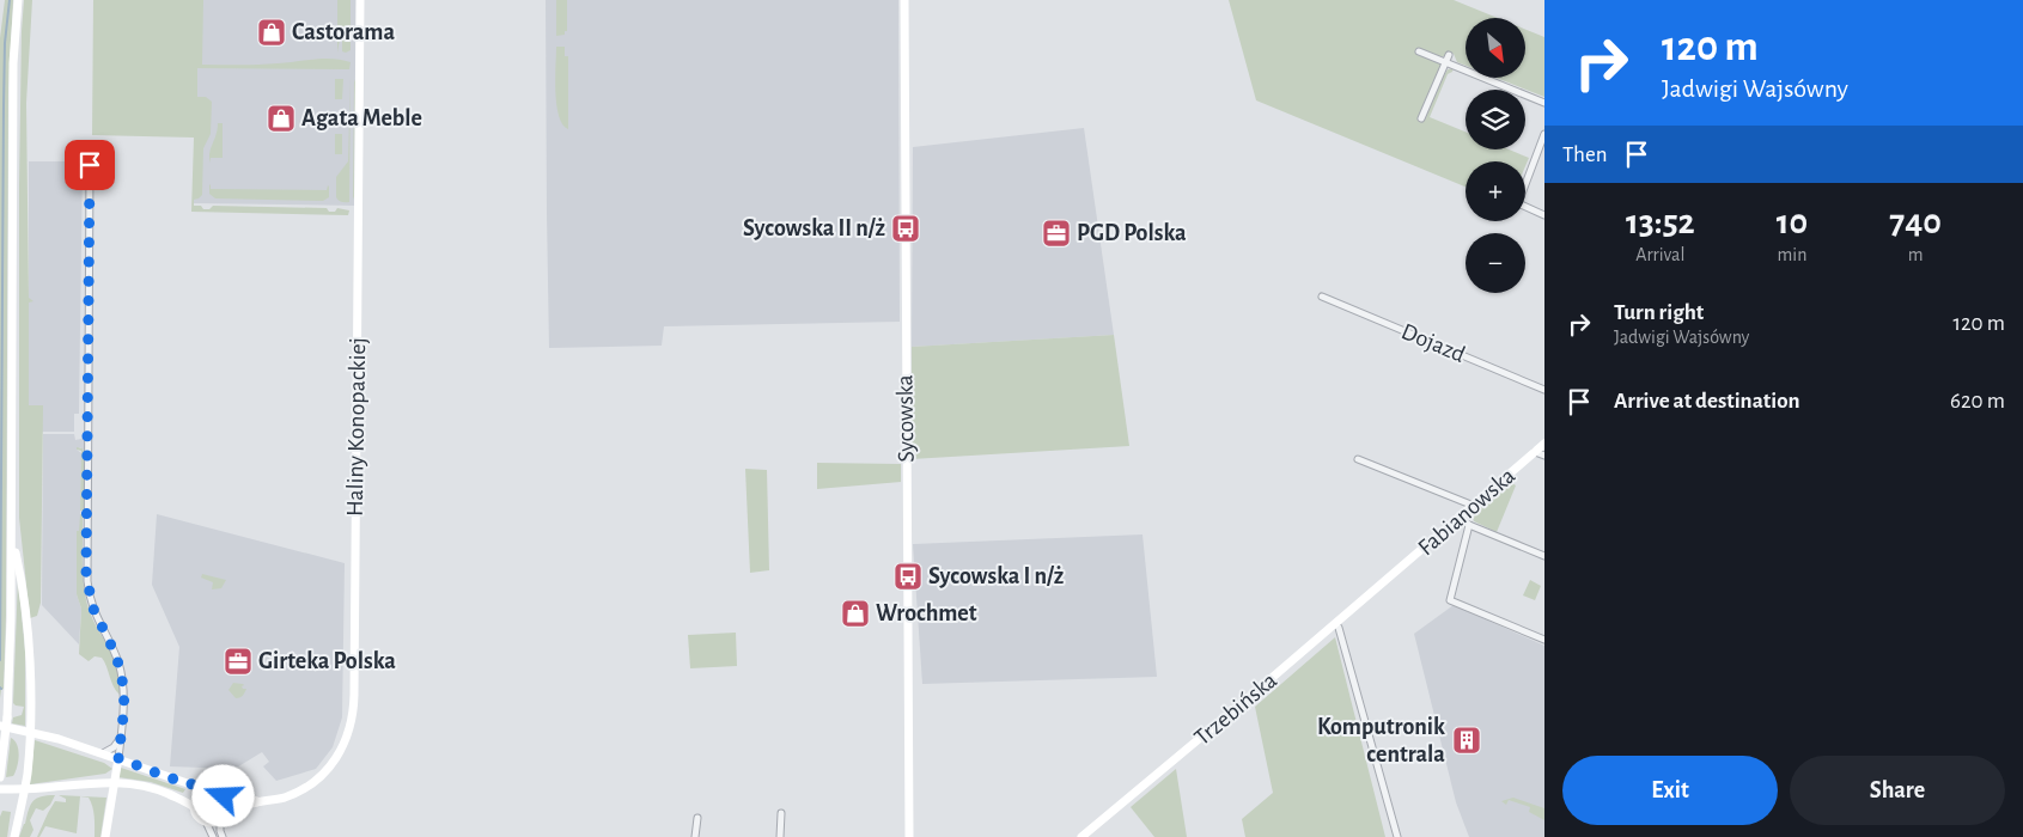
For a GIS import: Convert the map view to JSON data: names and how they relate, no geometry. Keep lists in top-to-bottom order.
{
  "streets": {
    "street": [
      "Dojazd",
      "Sycowska",
      "Haliny Konopackiej",
      "Fabianowska",
      "Trzebińska"
    ]
  },
  "crossings": [
    ["Fabianowska", "Trzebińska"]
  ],
  "places": {
    "shop": ["Castorama", "Agata Meble", "Wrochmet"],
    "bus stop": ["Sycowska II n/ż", "Sycowska I n/ż"],
    "office": ["PGD Polska", "Girteka Polska"],
    "building": ["Komputronik centrala"]
  },
  "north": "bottom right",
  "page": {
    "turn": ["120 m", "Jadwigi Wajsówny"],
    "map_buttons": ["+", "−"],
    "then": "Then",
    "eta": [
      "13:52",
      "Arrival",
      "10",
      "min",
      "740",
      "m"
    ],
    "list": [
      {
        "name": "Turn right",
        "note": "Jadwigi Wajsówny",
        "value": "120 m"
      },
      {
        "name": "Arrive at destination",
        "value": "620 m"
      }
    ],
    "buttons": ["Exit", "Share"]
  }
}
